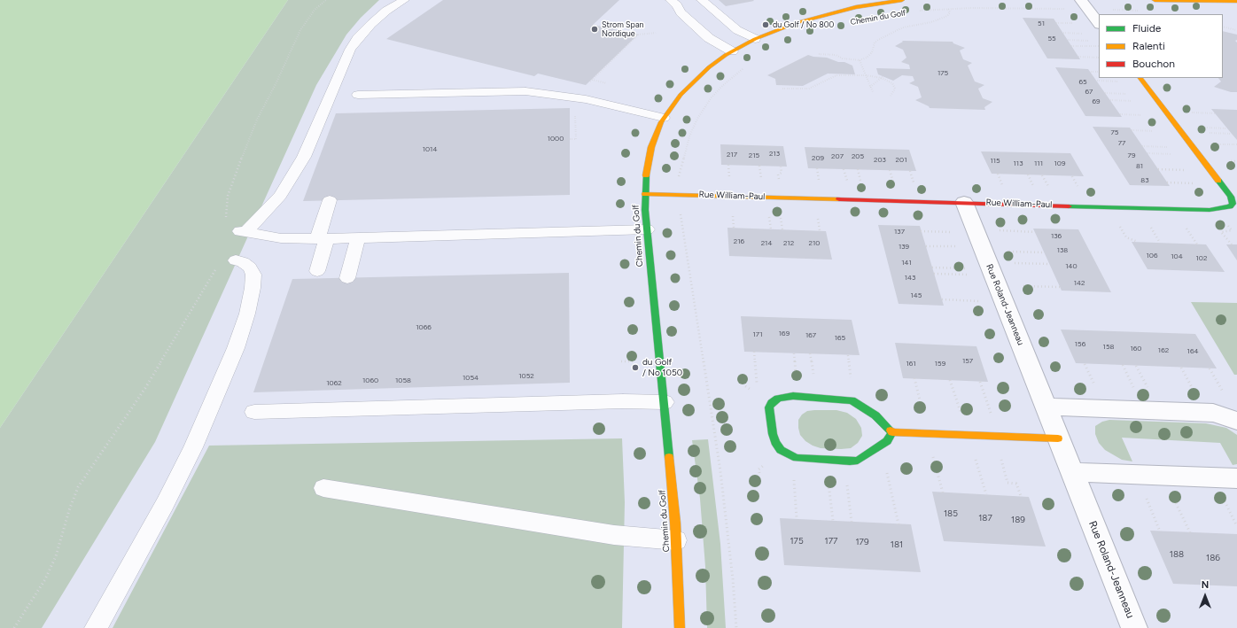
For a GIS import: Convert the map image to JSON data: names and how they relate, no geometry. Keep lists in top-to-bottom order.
{
  "streets": {
    "street": ["Chemin du Golf", "Rue William-Paul", "Rue Roland-Jeanneau"]
  },
  "crossings": [
    ["Chemin du Golf", "Rue William-Paul"],
    ["Rue William-Paul", "Rue Roland-Jeanneau"]
  ],
  "places": ["du Golf / No 800", "Strom Span Nordique", "du Golf / No 1050"],
  "house_numbers": [
    "51",
    "55",
    "175",
    "65",
    "67",
    "69",
    "75",
    "1000",
    "77",
    "1014",
    "213",
    "217",
    "215",
    "79",
    "207",
    "205",
    "209",
    "203",
    "201",
    "115",
    "113",
    "111",
    "109",
    "81",
    "83",
    "137",
    "136",
    "216",
    "214",
    "212",
    "210",
    "139",
    "138",
    "106",
    "104",
    "102",
    "141",
    "140",
    "143",
    "142",
    "145",
    "1066",
    "169",
    "171",
    "167",
    "165",
    "156",
    "158",
    "160",
    "162",
    "164",
    "157",
    "161",
    "159",
    "1052",
    "1054",
    "1060",
    "1058",
    "1062",
    "185",
    "187",
    "189",
    "175",
    "177",
    "179",
    "181",
    "188",
    "186"
  ],
  "legend": ["Fluide", "Ralenti", "Bouchon"],
  "north": "top"
}
